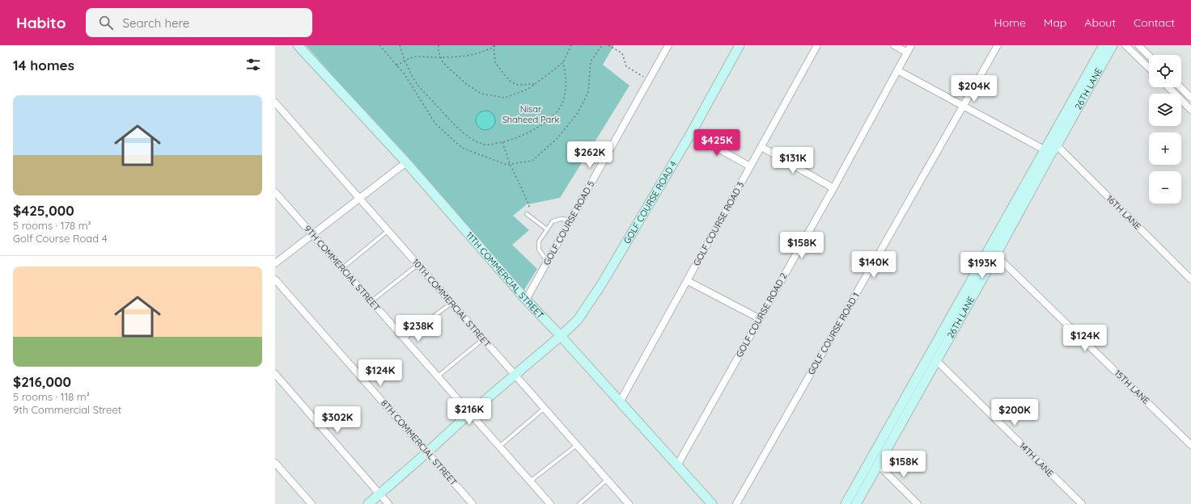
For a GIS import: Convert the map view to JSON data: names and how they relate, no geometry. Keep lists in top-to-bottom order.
{
  "streets": {
    "street": [
      "26TH LANE",
      "GOLF COURSE ROAD 4",
      "16TH LANE",
      "GOLF COURSE ROAD 5",
      "GOLF COURSE ROAD 3",
      "9TH COMMERCIAL STREET",
      "11TH COMMERCIAL STREET",
      "10TH COMMERCIAL STREET",
      "GOLF COURSE ROAD 2",
      "GOLF COURSE ROAD 1",
      "15TH LANE",
      "8TH COMMERCIAL STREET",
      "14TH LANE"
    ]
  },
  "crossings": [
    ["26TH LANE", "16TH LANE"],
    ["26TH LANE", "15TH LANE"],
    ["26TH LANE", "14TH LANE"],
    ["GOLF COURSE ROAD 4", "9TH COMMERCIAL STREET"],
    ["GOLF COURSE ROAD 4", "11TH COMMERCIAL STREET"],
    ["GOLF COURSE ROAD 4", "10TH COMMERCIAL STREET"],
    ["GOLF COURSE ROAD 4", "8TH COMMERCIAL STREET"],
    ["GOLF COURSE ROAD 5", "11TH COMMERCIAL STREET"],
    ["GOLF COURSE ROAD 3", "11TH COMMERCIAL STREET"],
    ["11TH COMMERCIAL STREET", "GOLF COURSE ROAD 2"]
  ],
  "parks": ["Nisar Shaheed Park"],
  "page": {
    "header": "Habito",
    "search": "Search here",
    "nav": [
      "Home",
      "Map",
      "About",
      "Contact"
    ],
    "heading": "14 homes",
    "map_buttons": ["+", "−"],
    "price": [
      "$204K",
      "$425K",
      "$262K",
      "$131K",
      "$158K",
      "$140K",
      "$193K",
      "$238K",
      "$124K",
      "$124K",
      "$216K",
      "$200K",
      "$302K",
      "$158K"
    ],
    "list": [
      {
        "name": "$425,000",
        "note": "5 rooms · 178 m² · Golf Course Road 4"
      },
      {
        "name": "$216,000",
        "note": "5 rooms · 118 m² · 9th Commercial Street"
      }
    ]
  }
}
